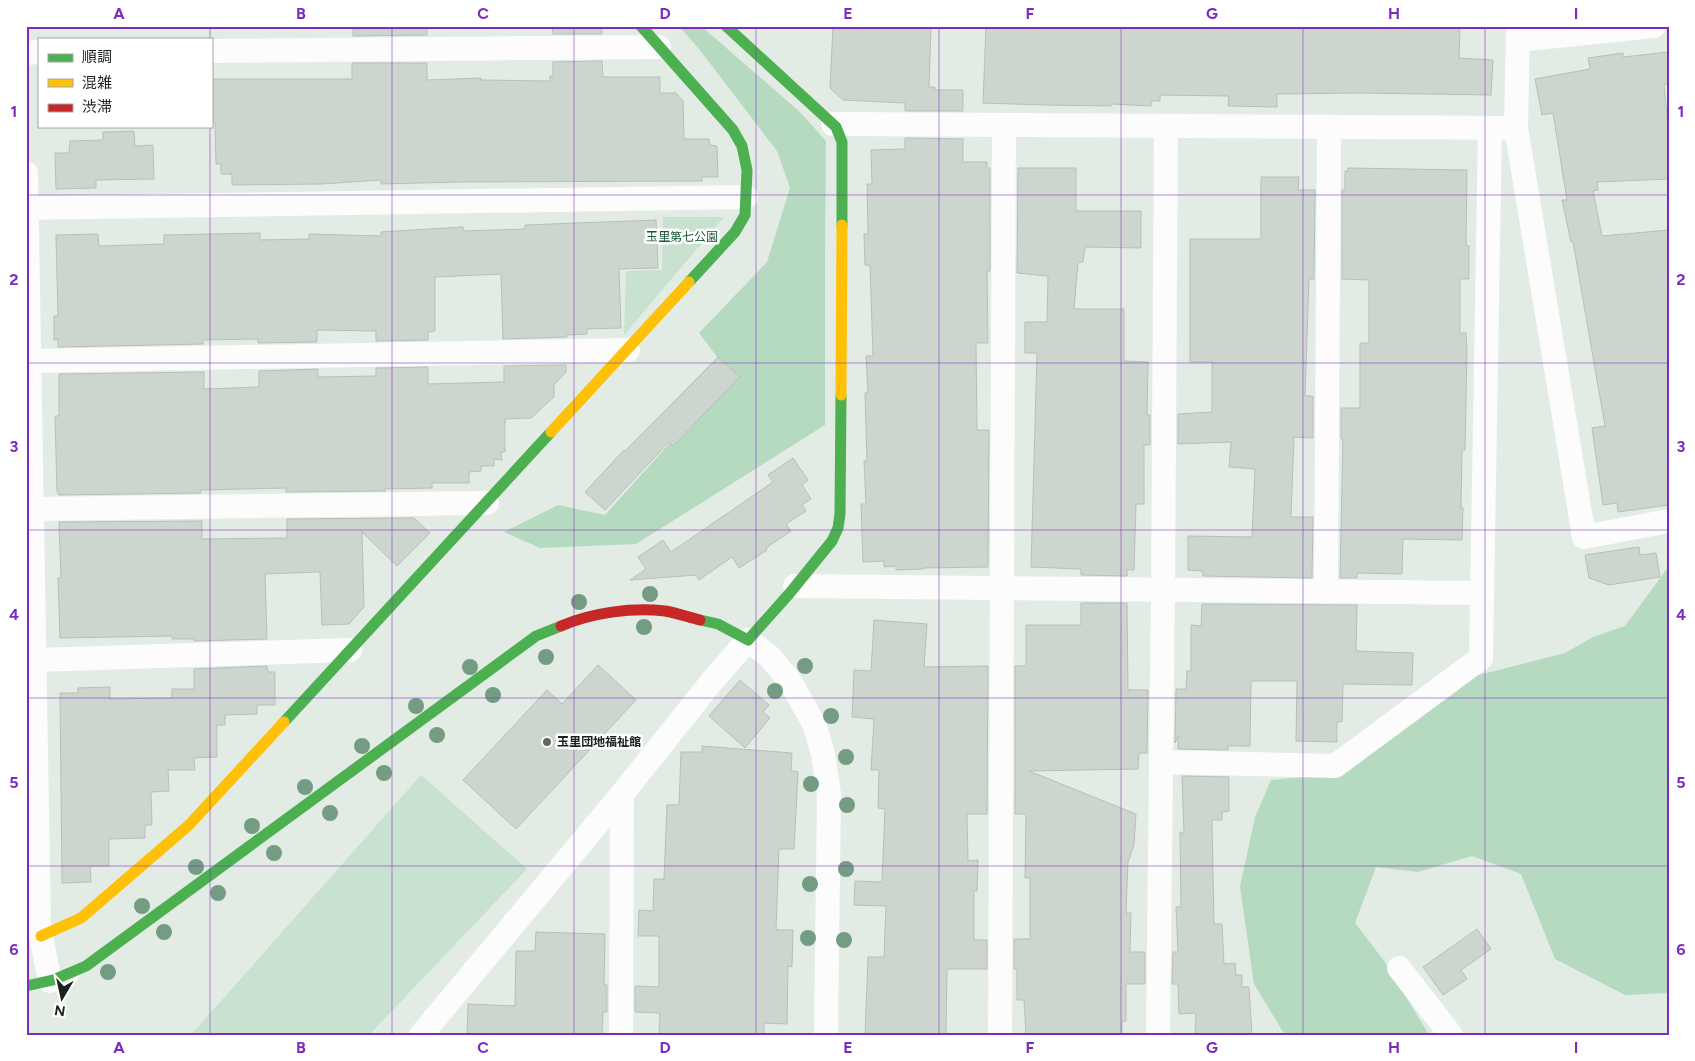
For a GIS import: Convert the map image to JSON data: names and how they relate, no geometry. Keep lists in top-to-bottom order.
{
  "parks": ["玉里第七公園"],
  "places": ["玉里団地福祉館"],
  "legend": ["順調", "混雑", "渋滞"],
  "north": "bottom",
  "grid": {
    "columns": [
      "A",
      "B",
      "C",
      "D",
      "E",
      "F",
      "G",
      "H",
      "I"
    ],
    "rows": [
      "1",
      "2",
      "3",
      "4",
      "5",
      "6"
    ]
  }
}
